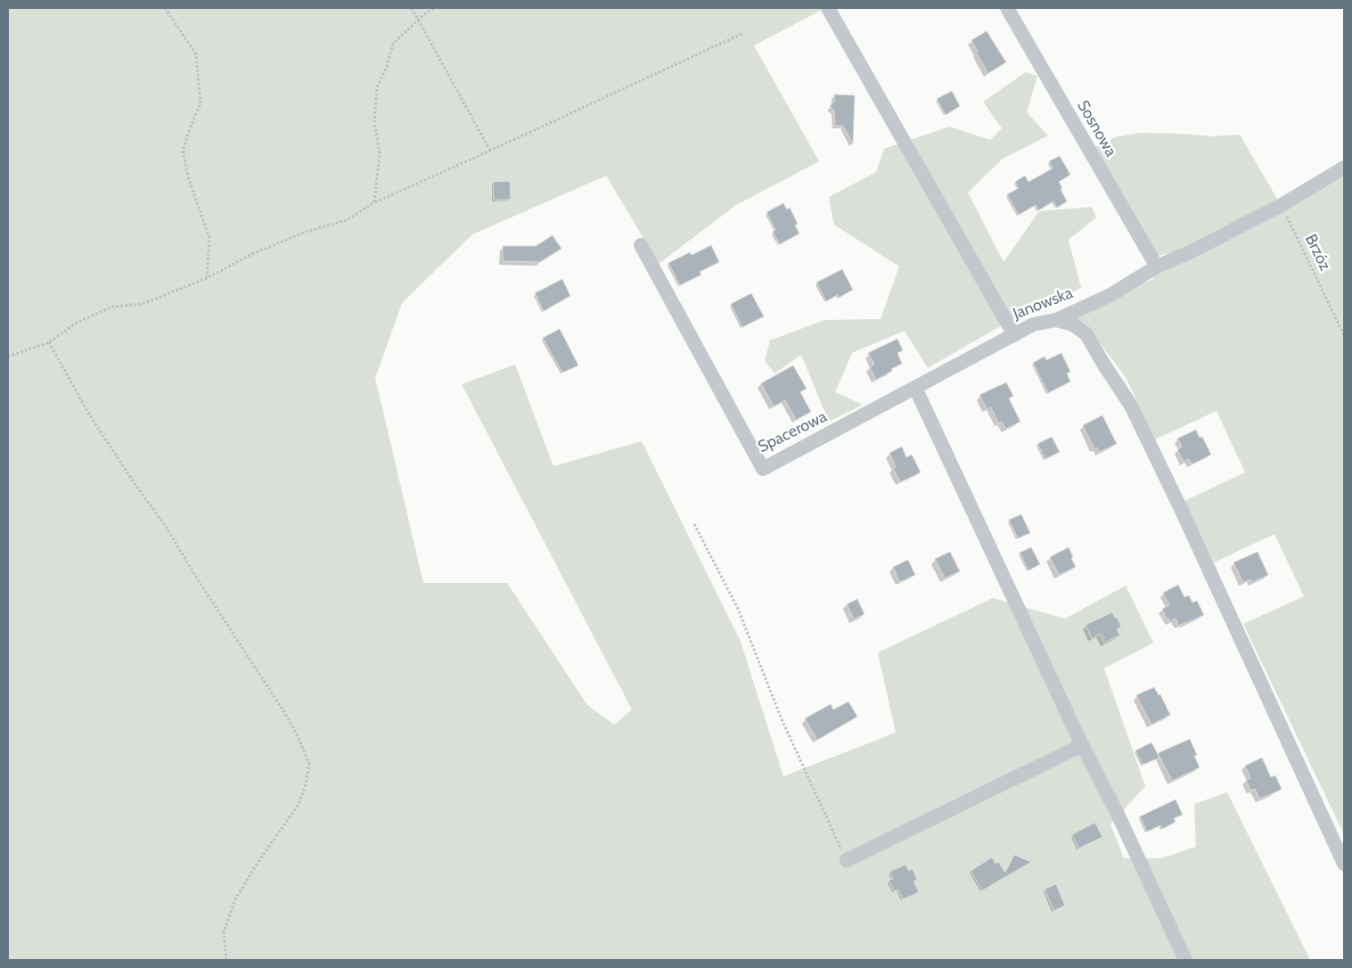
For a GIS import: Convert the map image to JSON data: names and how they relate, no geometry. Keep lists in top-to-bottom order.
{
  "streets": {
    "street": ["Sosnowa", "Janowska", "Spacerowa"],
    "path": ["Brzóz"]
  },
  "crossings": [
    ["Sosnowa", "Janowska"],
    ["Brzóz", "Janowska"],
    ["Janowska", "Spacerowa"]
  ]
}
